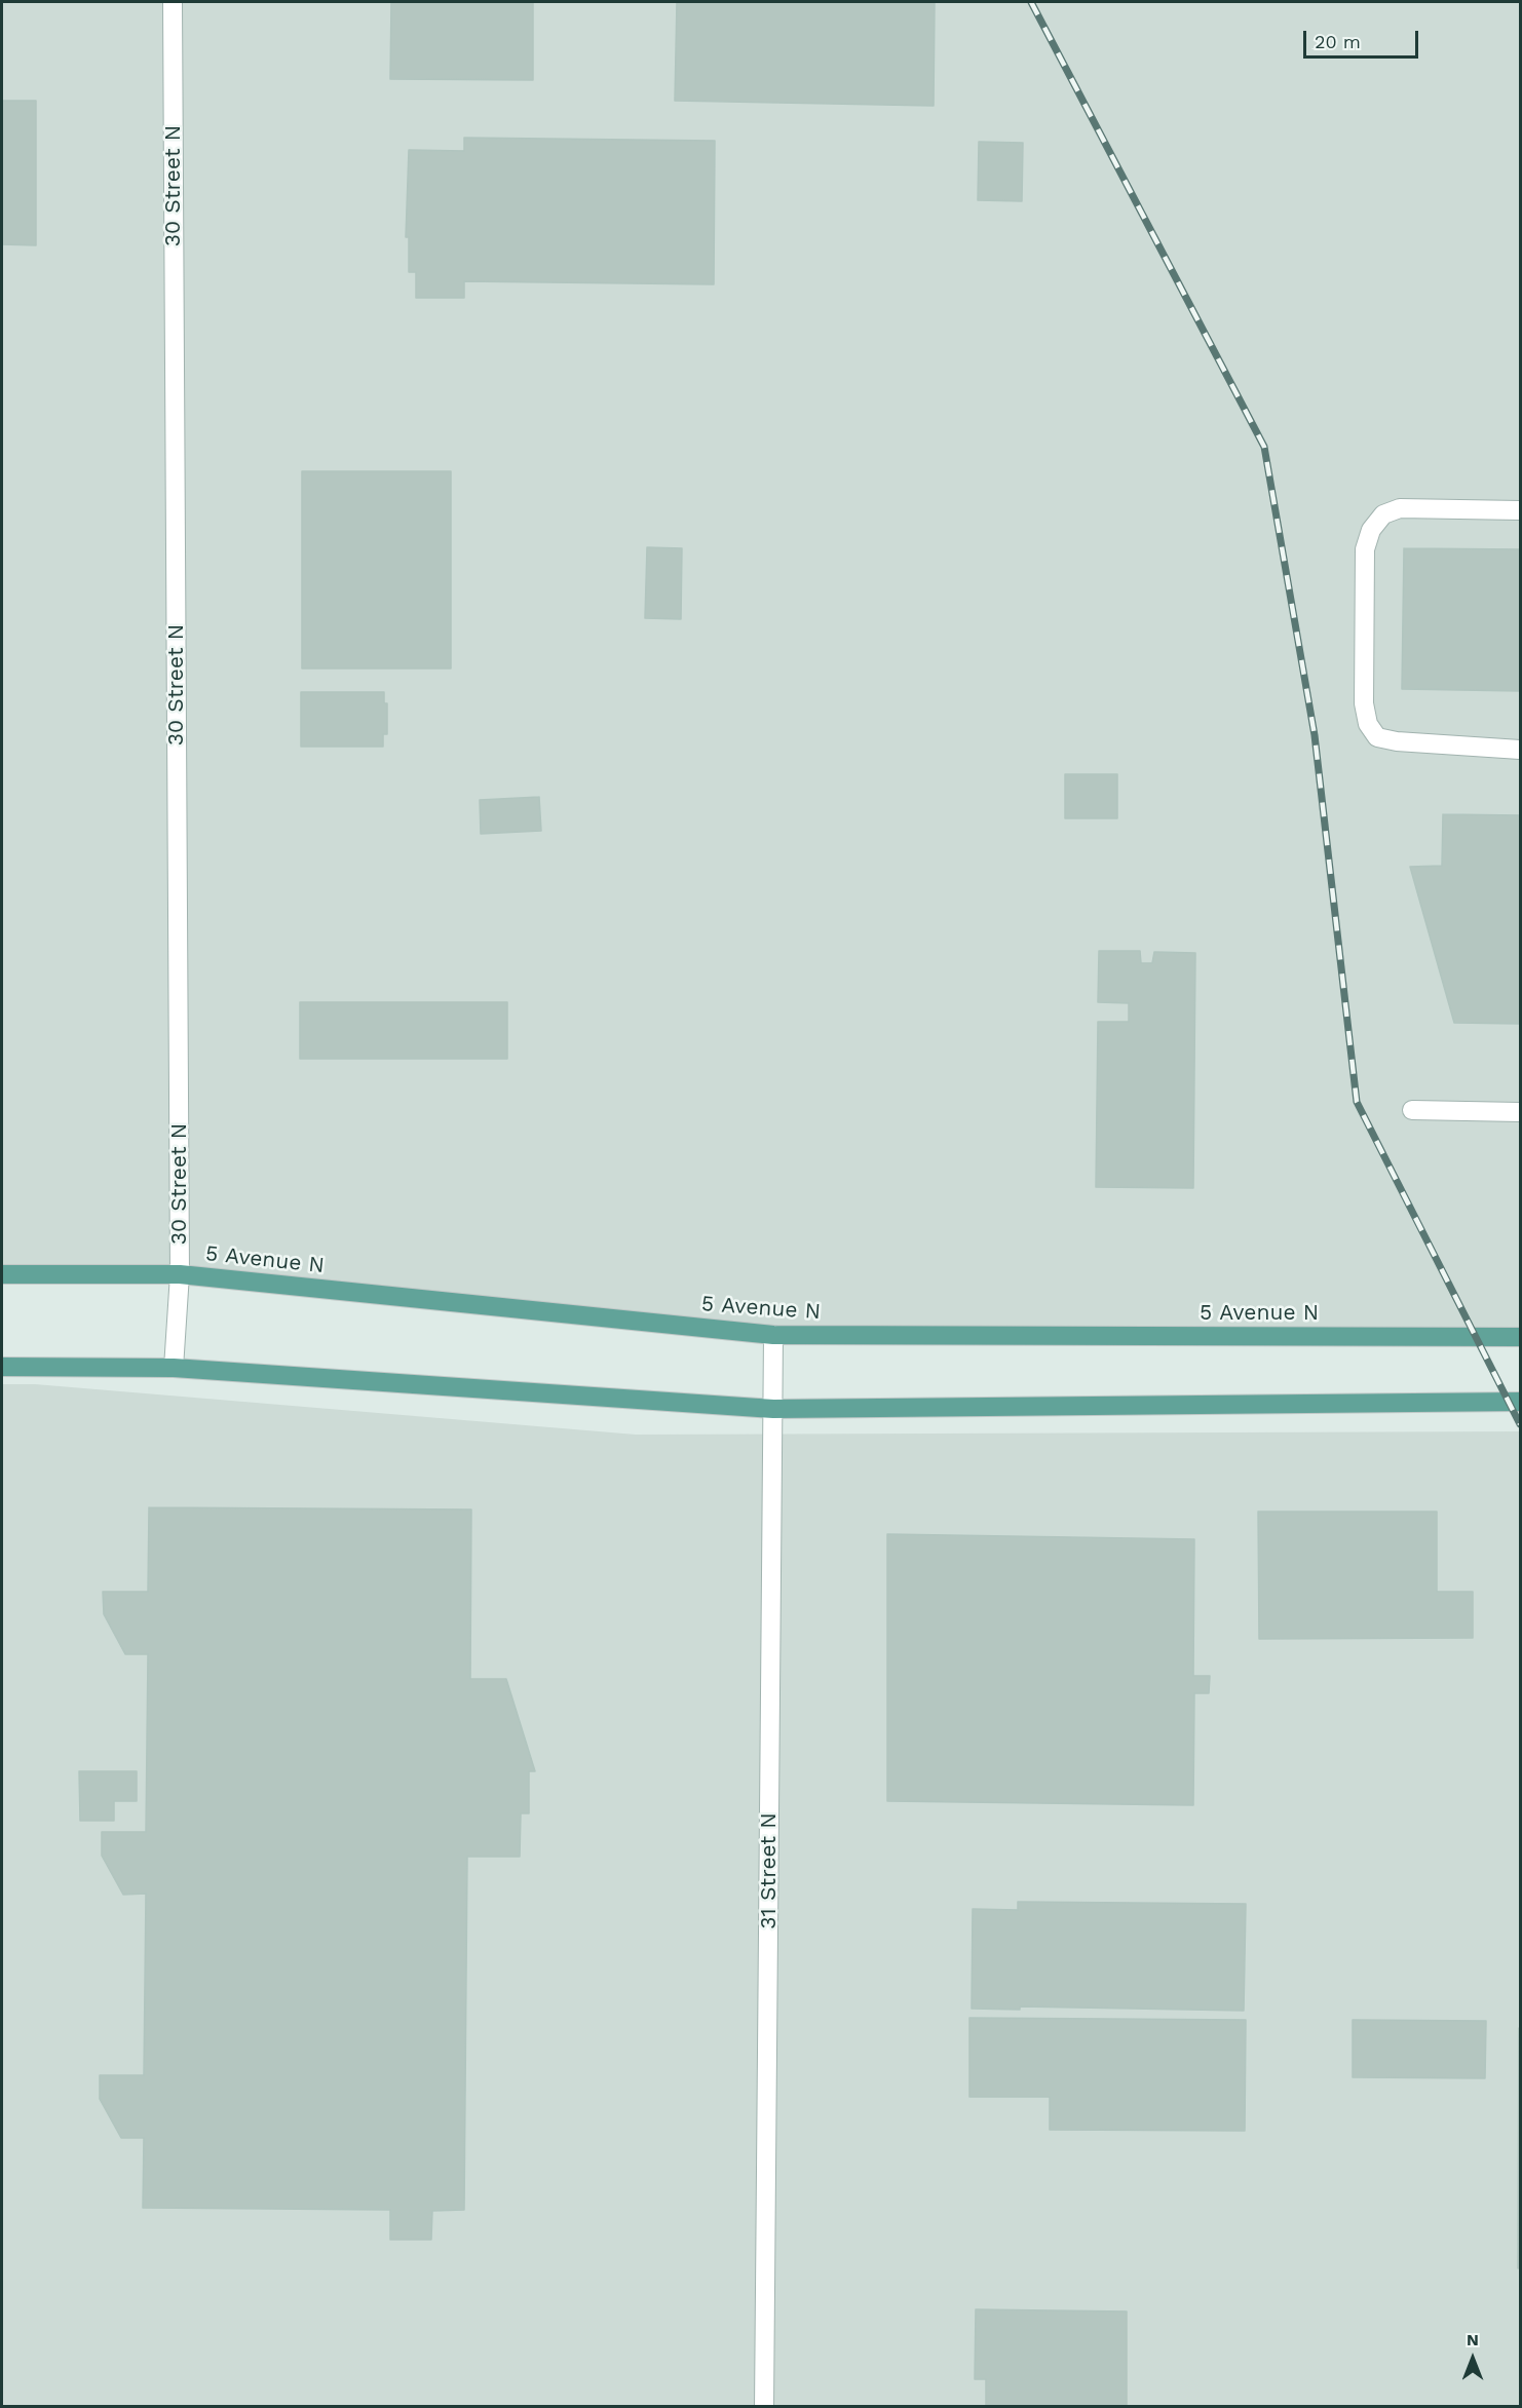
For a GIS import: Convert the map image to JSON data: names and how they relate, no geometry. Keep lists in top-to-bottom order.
{
  "streets": {
    "main road": ["5 Avenue N"],
    "street": ["30 Street N", "31 Street N"]
  },
  "crossings": [
    ["30 Street N", "5 Avenue N"],
    ["5 Avenue N", "31 Street N"]
  ],
  "scale_bar": "20 m",
  "north": "top"
}
